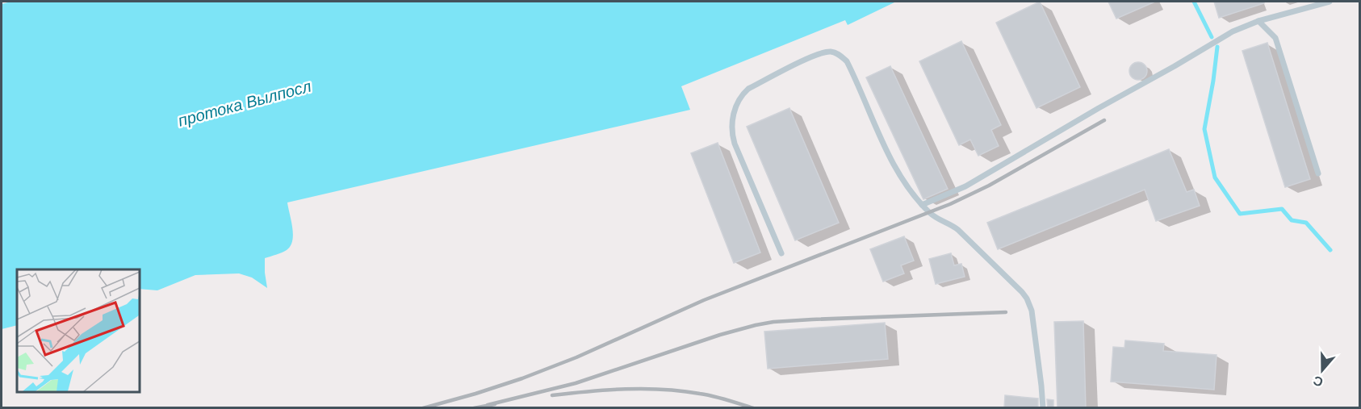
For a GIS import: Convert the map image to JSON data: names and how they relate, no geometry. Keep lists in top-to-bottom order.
{
  "water": ["протока Вылпосл"],
  "north": "bottom"
}
